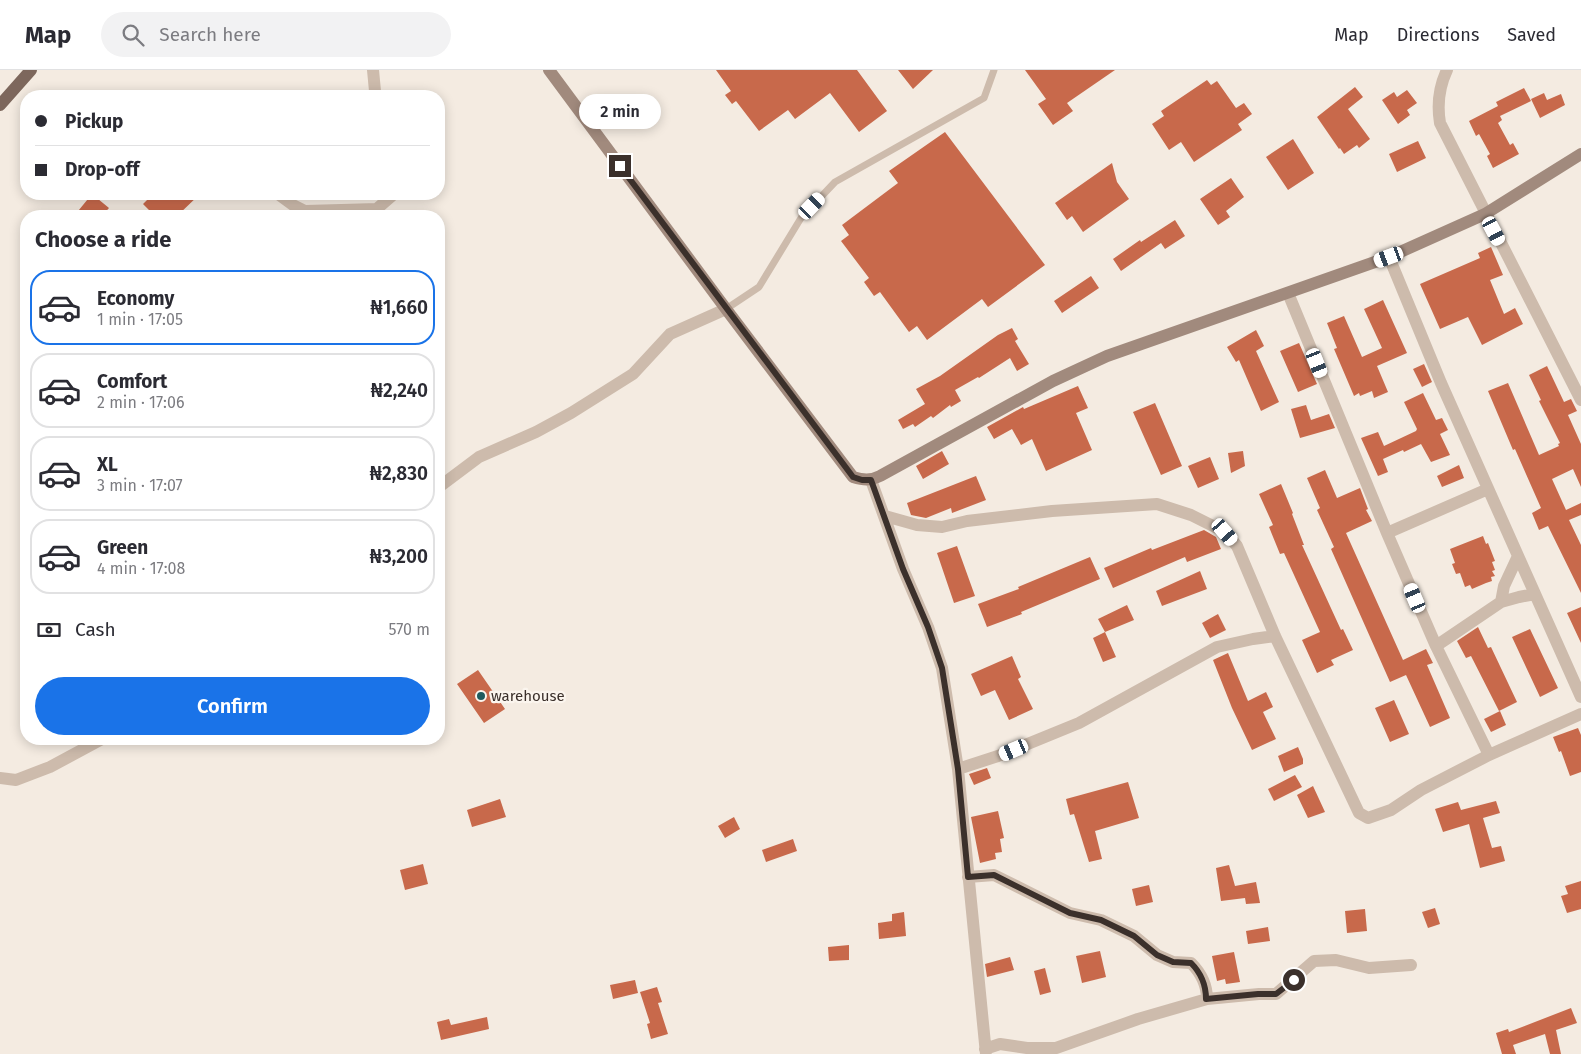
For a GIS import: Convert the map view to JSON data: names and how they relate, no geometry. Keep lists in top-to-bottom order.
{
  "places": ["warehouse"],
  "page": {
    "header": "Map",
    "search": "Search here",
    "nav": ["Map", "Directions", "Saved"],
    "banner": ["Pickup", "Drop-off"],
    "bubble": "2 min",
    "heading": "Choose a ride",
    "list": [
      {
        "name": "Economy",
        "note": "1 min · 17:05",
        "value": "₦1,660"
      },
      {
        "name": "Comfort",
        "note": "2 min · 17:06",
        "value": "₦2,240"
      },
      {
        "name": "XL",
        "note": "3 min · 17:07",
        "value": "₦2,830"
      },
      {
        "name": "Green",
        "note": "4 min · 17:08",
        "value": "₦3,200"
      }
    ],
    "pay": ["Cash", "570 m"],
    "buttons": "Confirm"
  }
}
